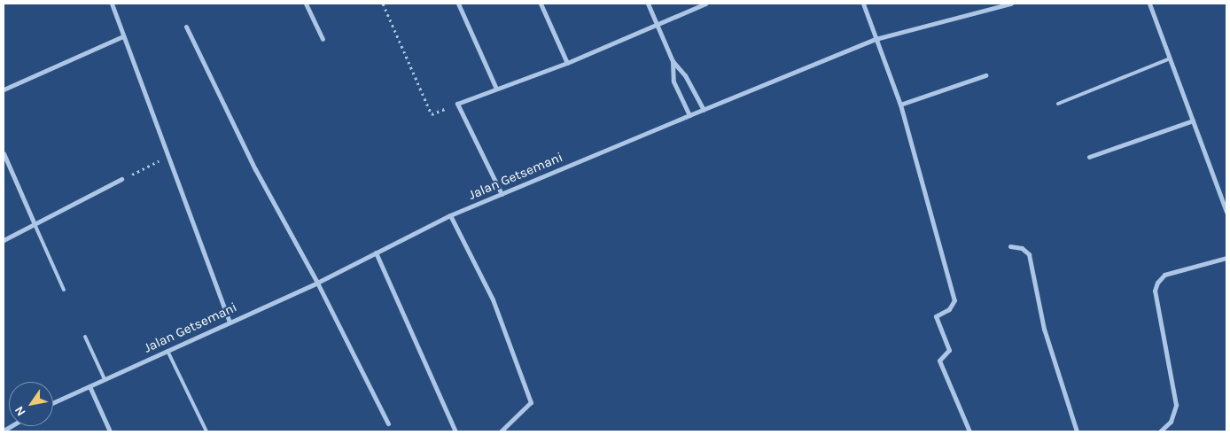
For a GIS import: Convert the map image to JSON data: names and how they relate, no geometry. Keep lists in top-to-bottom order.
{
  "streets": {
    "street": ["Jalan Getsemani"]
  },
  "north": "bottom left"
}
